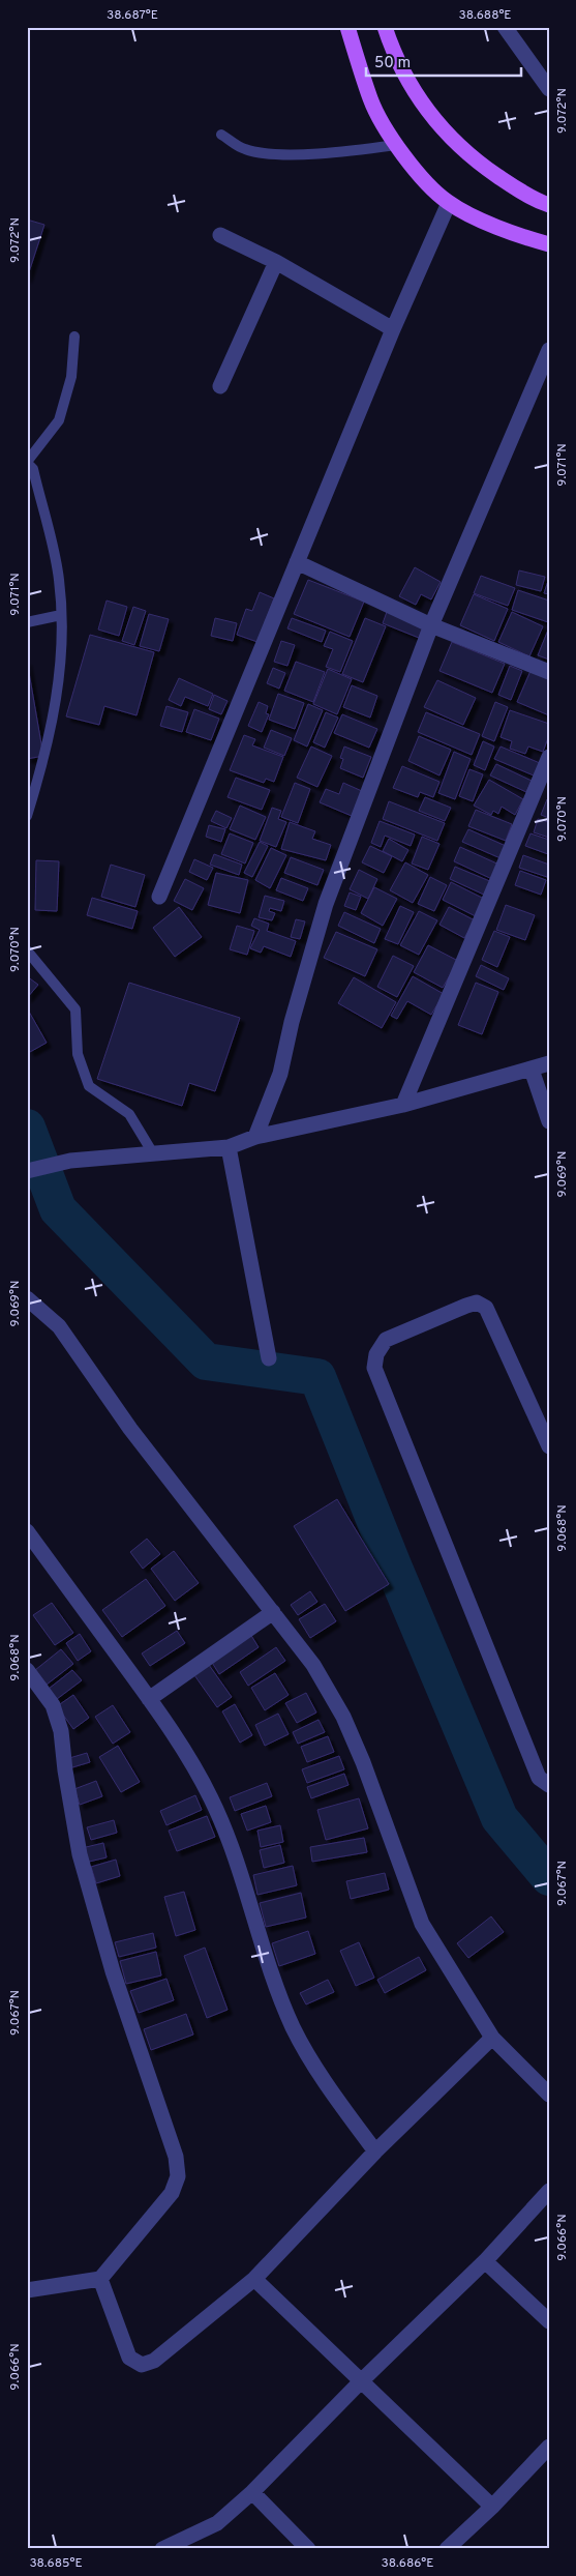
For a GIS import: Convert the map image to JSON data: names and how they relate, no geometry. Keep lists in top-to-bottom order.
{
  "scale_bar": "50 m",
  "coordinates": [
    "38.687°E",
    "38.688°E",
    "9.072°N",
    "9.071°N",
    "9.070°N",
    "9.069°N",
    "9.068°N",
    "9.067°N",
    "9.066°N",
    "38.685°E",
    "38.686°E"
  ]
}
